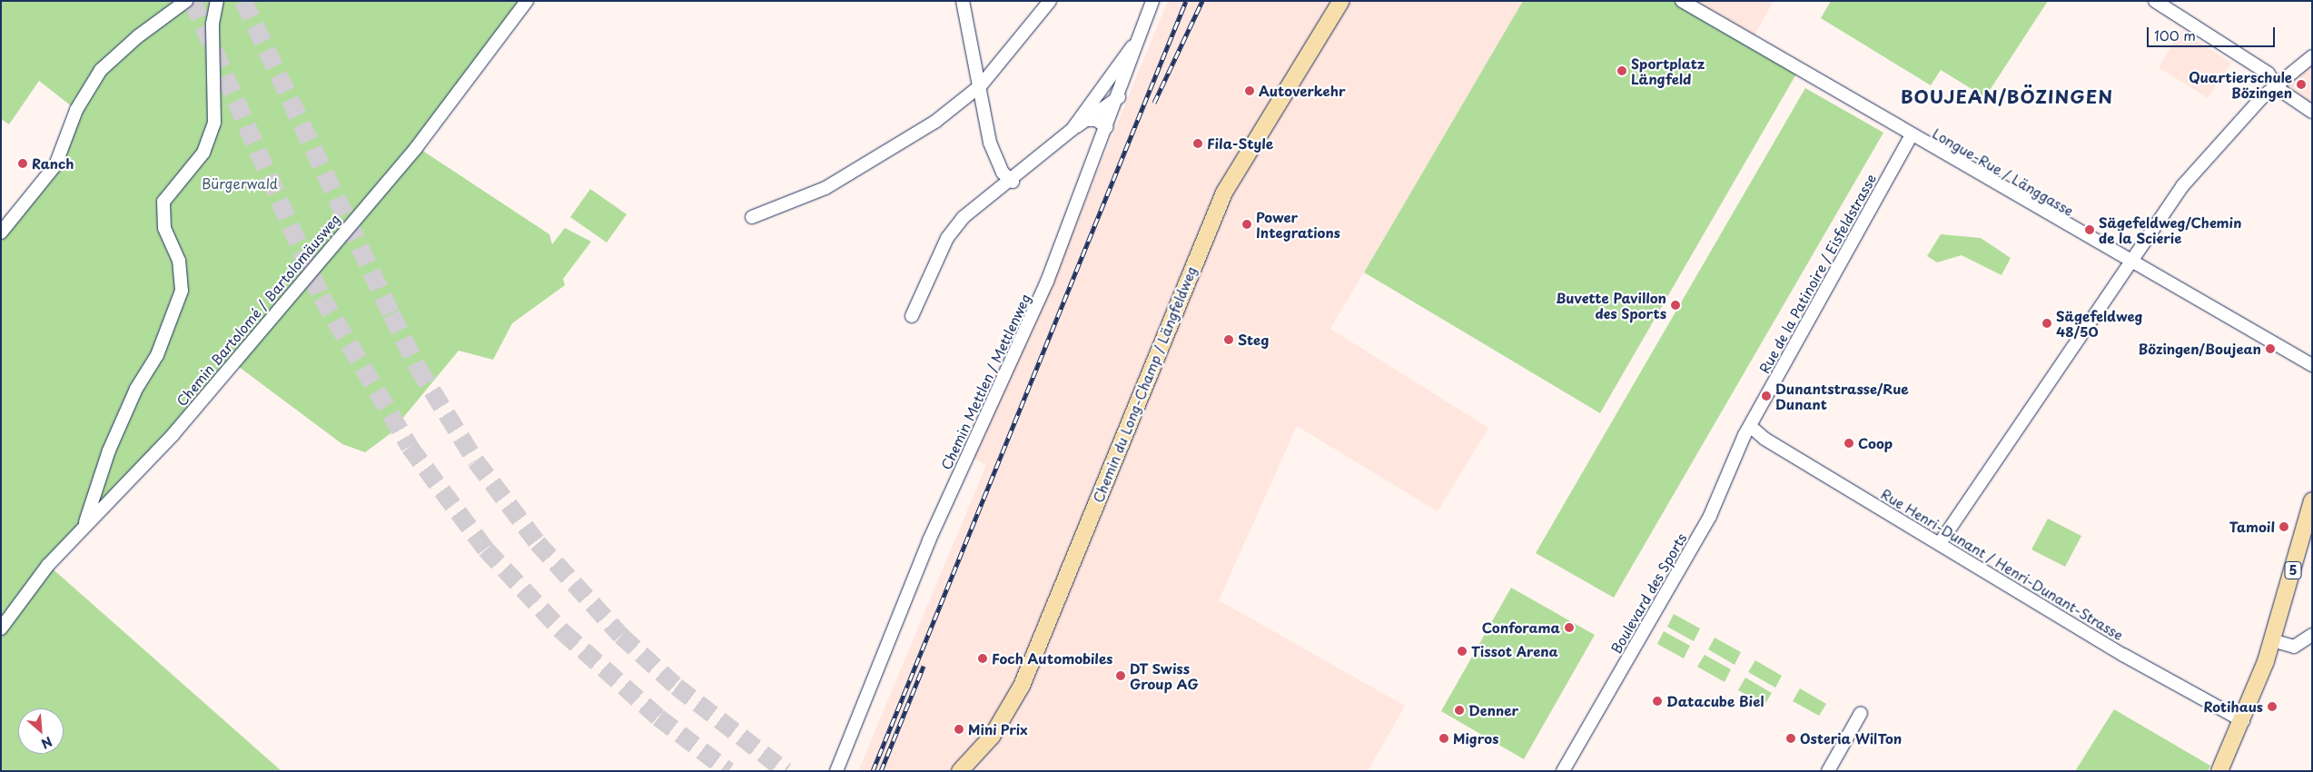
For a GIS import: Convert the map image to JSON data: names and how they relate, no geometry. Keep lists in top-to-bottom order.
{
  "streets": {
    "main road": ["Chemin du Long-Champ / Längfeldweg", "5"],
    "street": [
      "Longue-Rue / Länggasse",
      "Rue de la Patinoire / Eisfeldstrasse",
      "Chemin Bartolomé / Bartolomäusweg",
      "Chemin Mettlen / Mettlenweg",
      "Rue Henri-Dunant / Henri-Dunant-Strasse",
      "Boulevard des Sports"
    ]
  },
  "crossings": [
    ["Longue-Rue / Länggasse", "Rue de la Patinoire / Eisfeldstrasse"],
    ["Rue de la Patinoire / Eisfeldstrasse", "Rue Henri-Dunant / Henri-Dunant-Strasse"],
    ["Rue de la Patinoire / Eisfeldstrasse", "Boulevard des Sports"],
    ["Rue Henri-Dunant / Henri-Dunant-Strasse", "5"],
    ["Rue Henri-Dunant / Henri-Dunant-Strasse", "Boulevard des Sports"]
  ],
  "districts": ["BOUJEAN/BÖZINGEN"],
  "parks": ["Bürgerwald"],
  "places": [
    "Sportplatz Längfeld",
    "Quartierschule Bözingen",
    "Autoverkehr",
    "Fila-Style",
    "Ranch",
    "Power Integrations",
    "Sägefeldweg/Chemin de la Scierie",
    "Buvette Pavillon des Sports",
    "Sägefeldweg 48/50",
    "Steg",
    "Bözingen/Boujean",
    "Dunantstrasse/Rue Dunant",
    "Coop",
    "Tamoil",
    "Conforama",
    "Tissot Arena",
    "Foch Automobiles",
    "DT Swiss Group AG",
    "Datacube Biel",
    "Rotihaus",
    "Denner",
    "Mini Prix",
    "Migros",
    "Osteria WilTon"
  ],
  "scale_bar": "100 m",
  "north": "bottom right"
}
